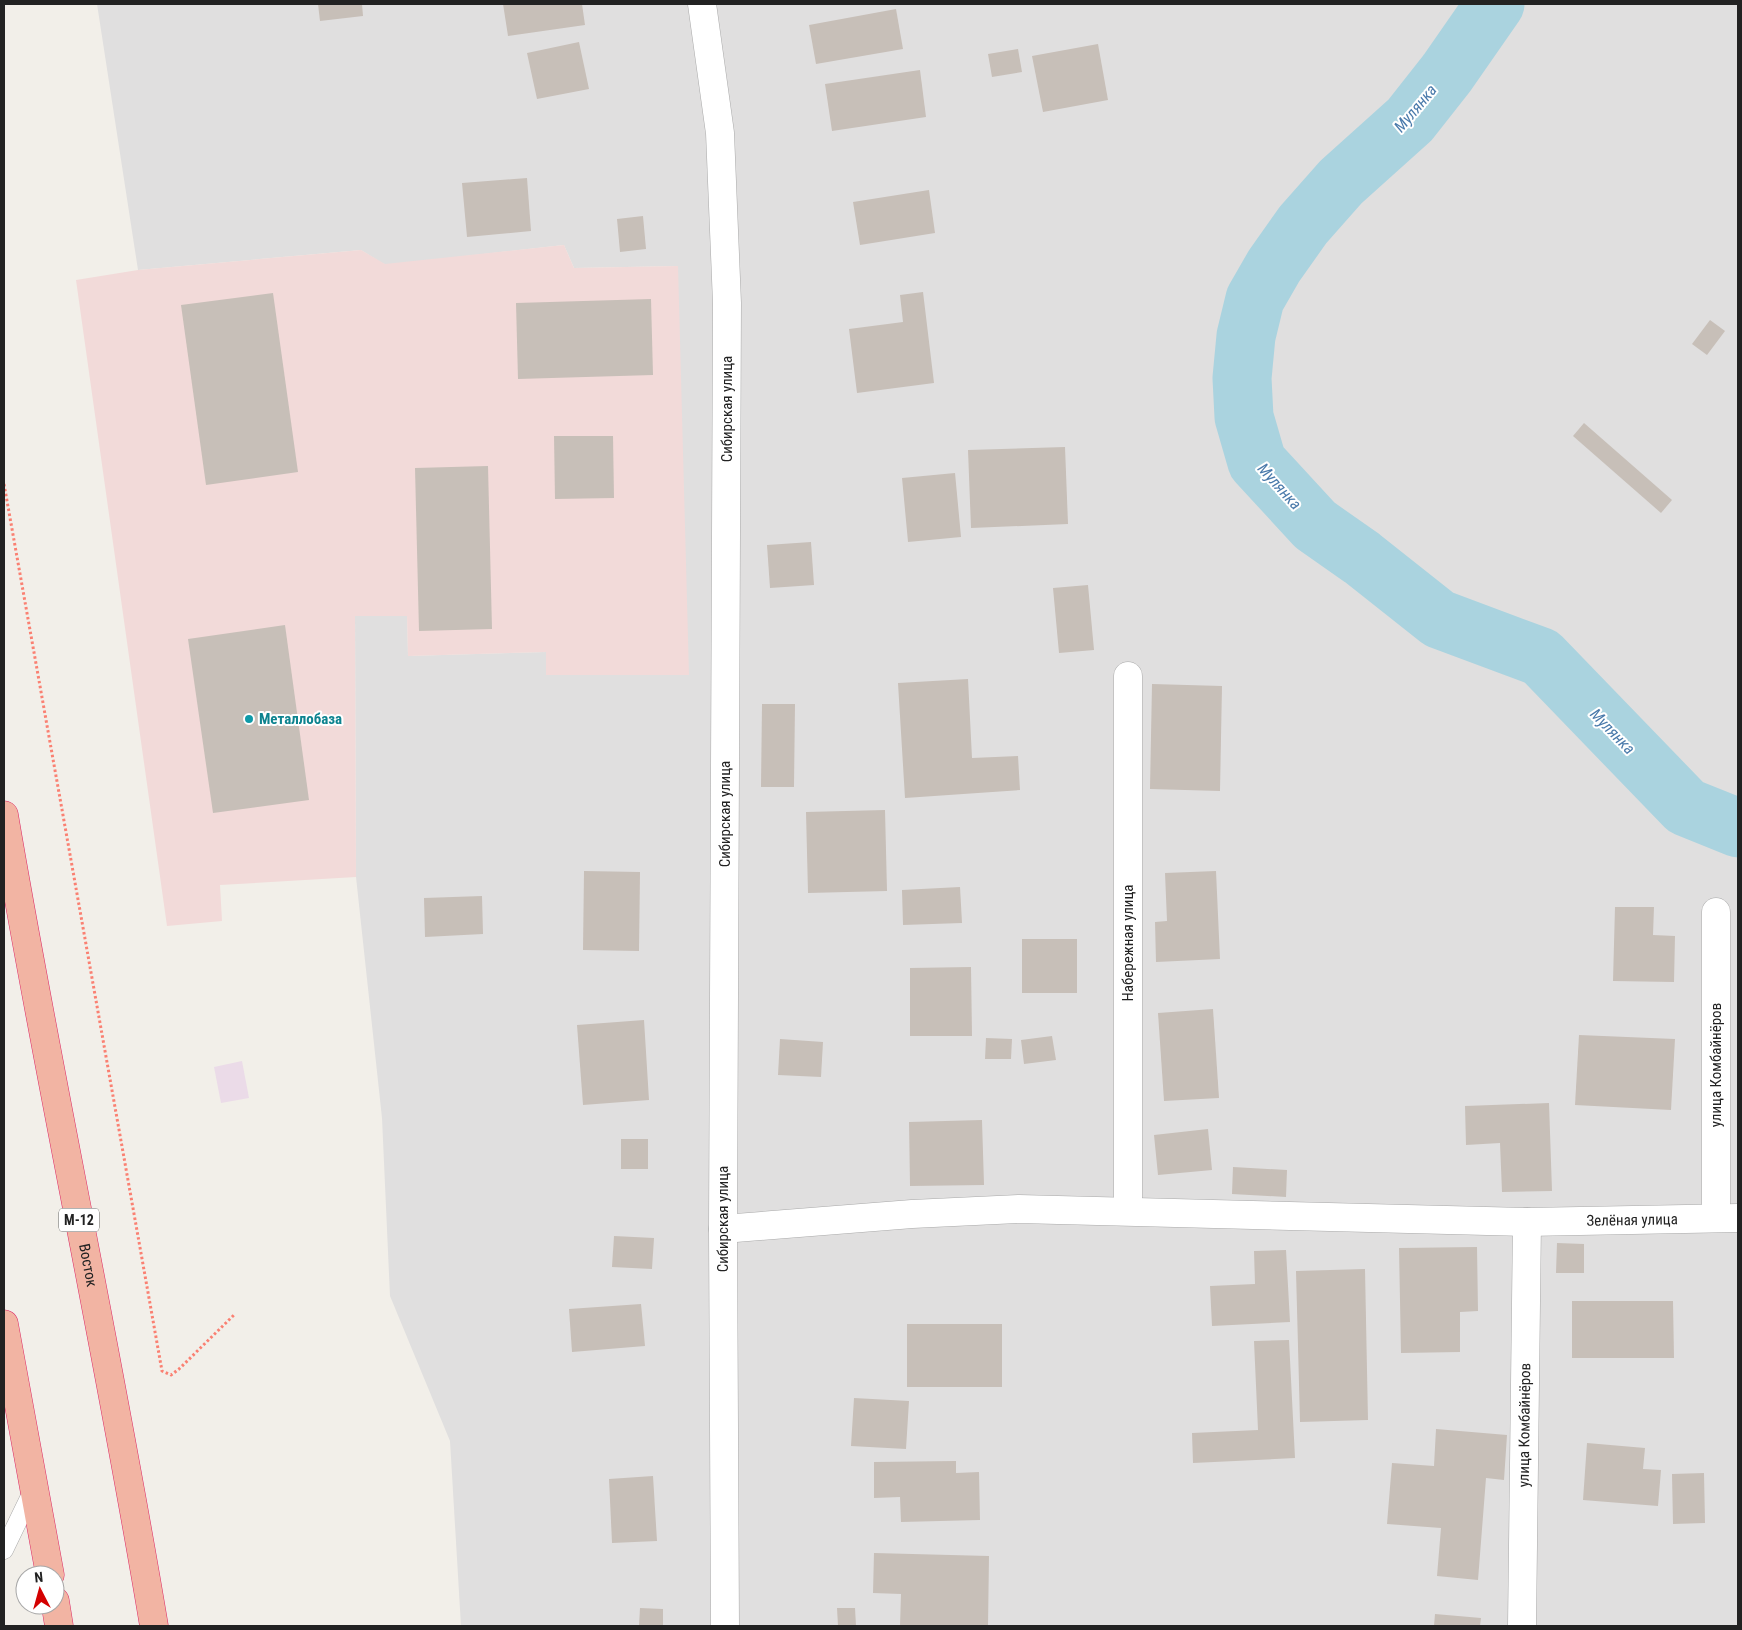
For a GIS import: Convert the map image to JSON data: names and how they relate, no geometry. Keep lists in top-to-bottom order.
{
  "streets": {
    "highway": ["М-12", "Восток"],
    "street": [
      "Сибирская улица",
      "Набережная улица",
      "улица Комбайнёров",
      "Зелёная улица"
    ]
  },
  "crossings": [
    ["Сибирская улица", "Зелёная улица"],
    ["Набережная улица", "Зелёная улица"],
    ["улица Комбайнёров", "Зелёная улица"]
  ],
  "water": ["Мулянка"],
  "places": ["Металлобаза"],
  "north": "top"
}
